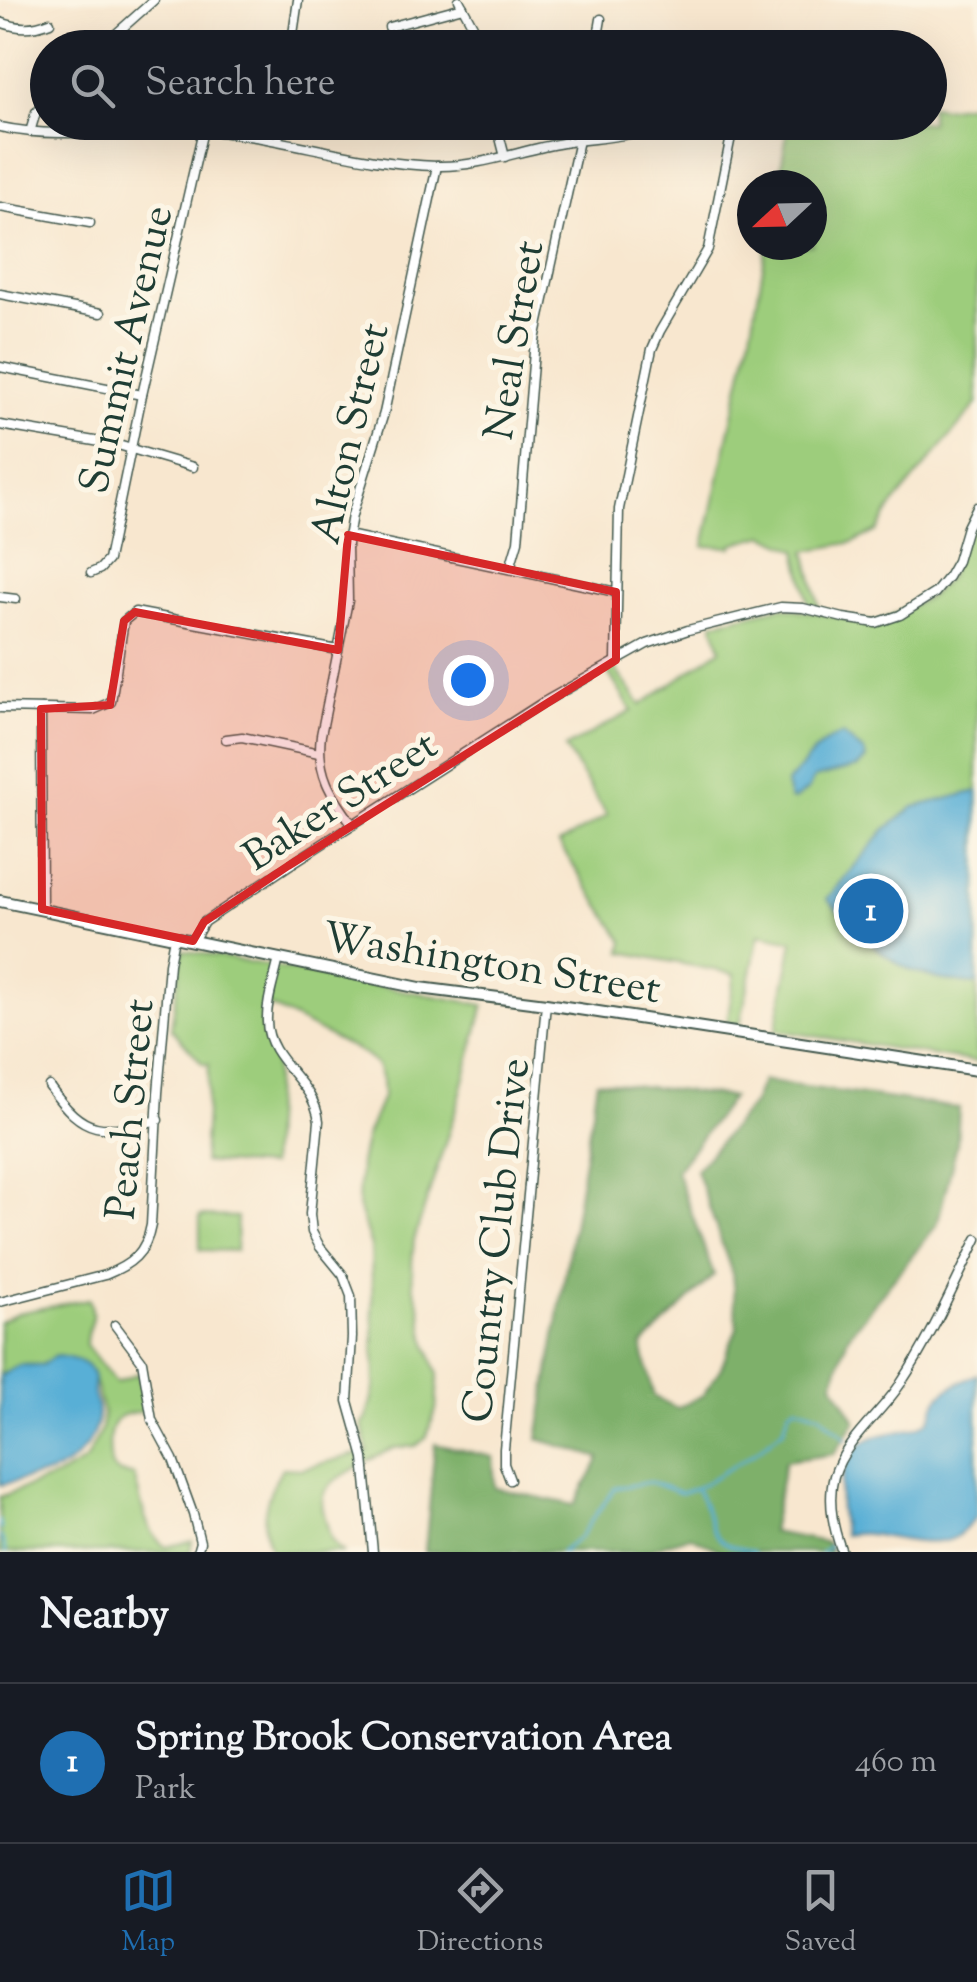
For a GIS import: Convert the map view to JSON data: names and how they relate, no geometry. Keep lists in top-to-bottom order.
{
  "streets": {
    "main road": ["Washington Street"],
    "street": [
      "Neal Street",
      "Summit Avenue",
      "Alton Street",
      "Baker Street",
      "Peach Street",
      "Country Club Drive"
    ]
  },
  "crossings": [
    ["Baker Street", "Washington Street"],
    ["Washington Street", "Peach Street"],
    ["Washington Street", "Country Club Drive"]
  ],
  "north": "left",
  "page": {
    "search": "Search here",
    "pins": "1",
    "heading": "Nearby",
    "list": [
      {
        "mark": "1",
        "name": "Spring Brook Conservation Area",
        "note": "Park",
        "value": "460 m"
      }
    ],
    "nav": ["Map", "Directions", "Saved"]
  }
}
